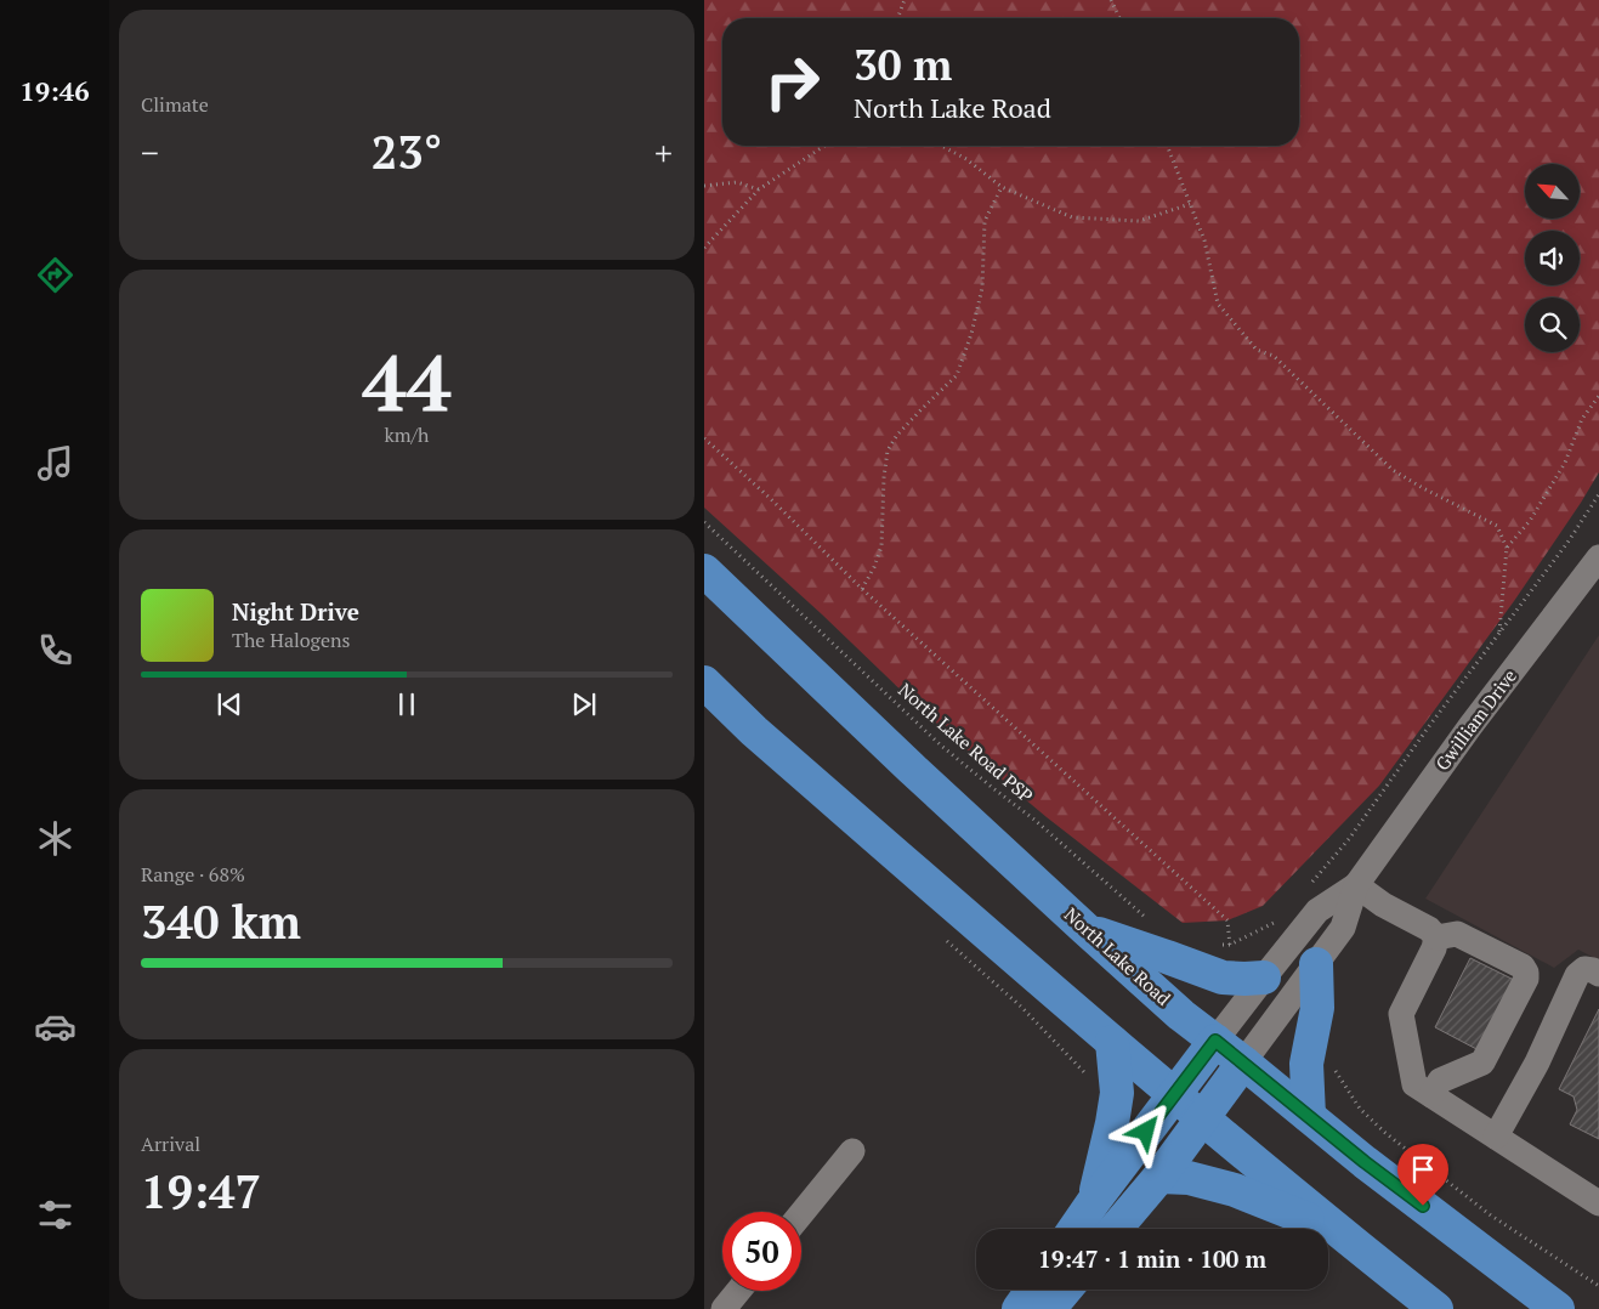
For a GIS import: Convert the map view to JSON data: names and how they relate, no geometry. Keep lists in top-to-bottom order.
{
  "streets": {
    "main road": ["North Lake Road"],
    "street": ["Gwilliam Drive"],
    "path": ["North Lake Road PSP"]
  },
  "crossings": [
    ["Gwilliam Drive", "North Lake Road"]
  ],
  "north": "top left",
  "page": {
    "tabs": "19:46",
    "tile": [
      "Climate",
      ["44", "km/h"],
      ["Range · 68%", "340 km"],
      ["Arrival", "19:47"]
    ],
    "turn": ["30 m", "North Lake Road"],
    "heat": ["−", "23°", "+"],
    "song": ["Night Drive", "The Halogens"],
    "limit": "50",
    "trip": "19:47 · 1 min · 100 m"
  }
}
